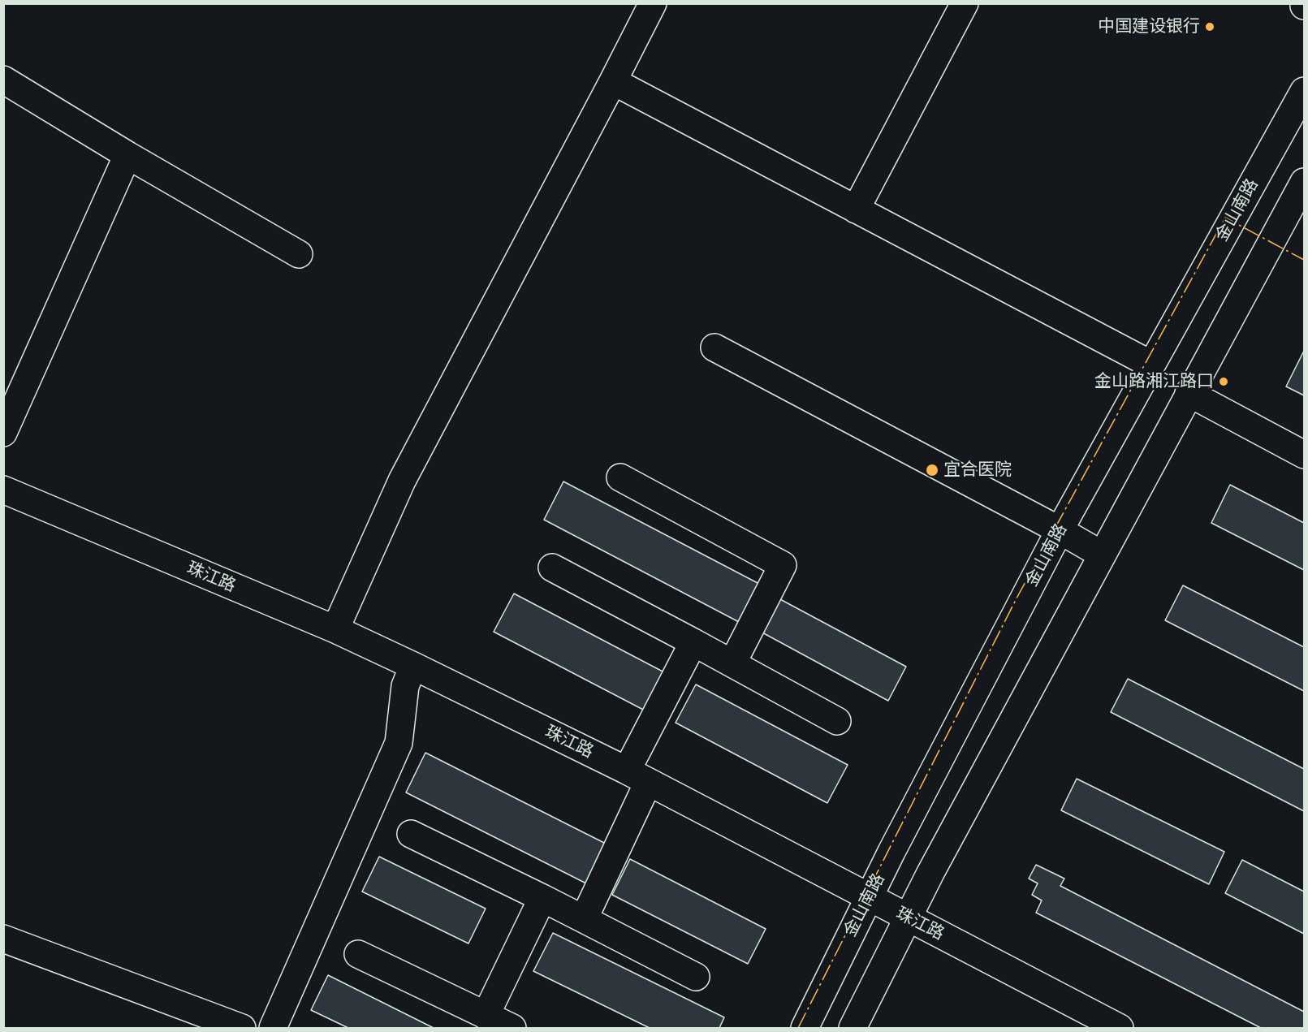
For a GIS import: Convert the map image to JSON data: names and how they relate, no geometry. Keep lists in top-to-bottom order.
{
  "streets": {
    "street": ["金山南路", "珠江路"]
  },
  "crossings": [
    ["金山南路", "珠江路"]
  ],
  "places": ["中国建设银行", "金山路湘江路口", "宜合医院"]
}
